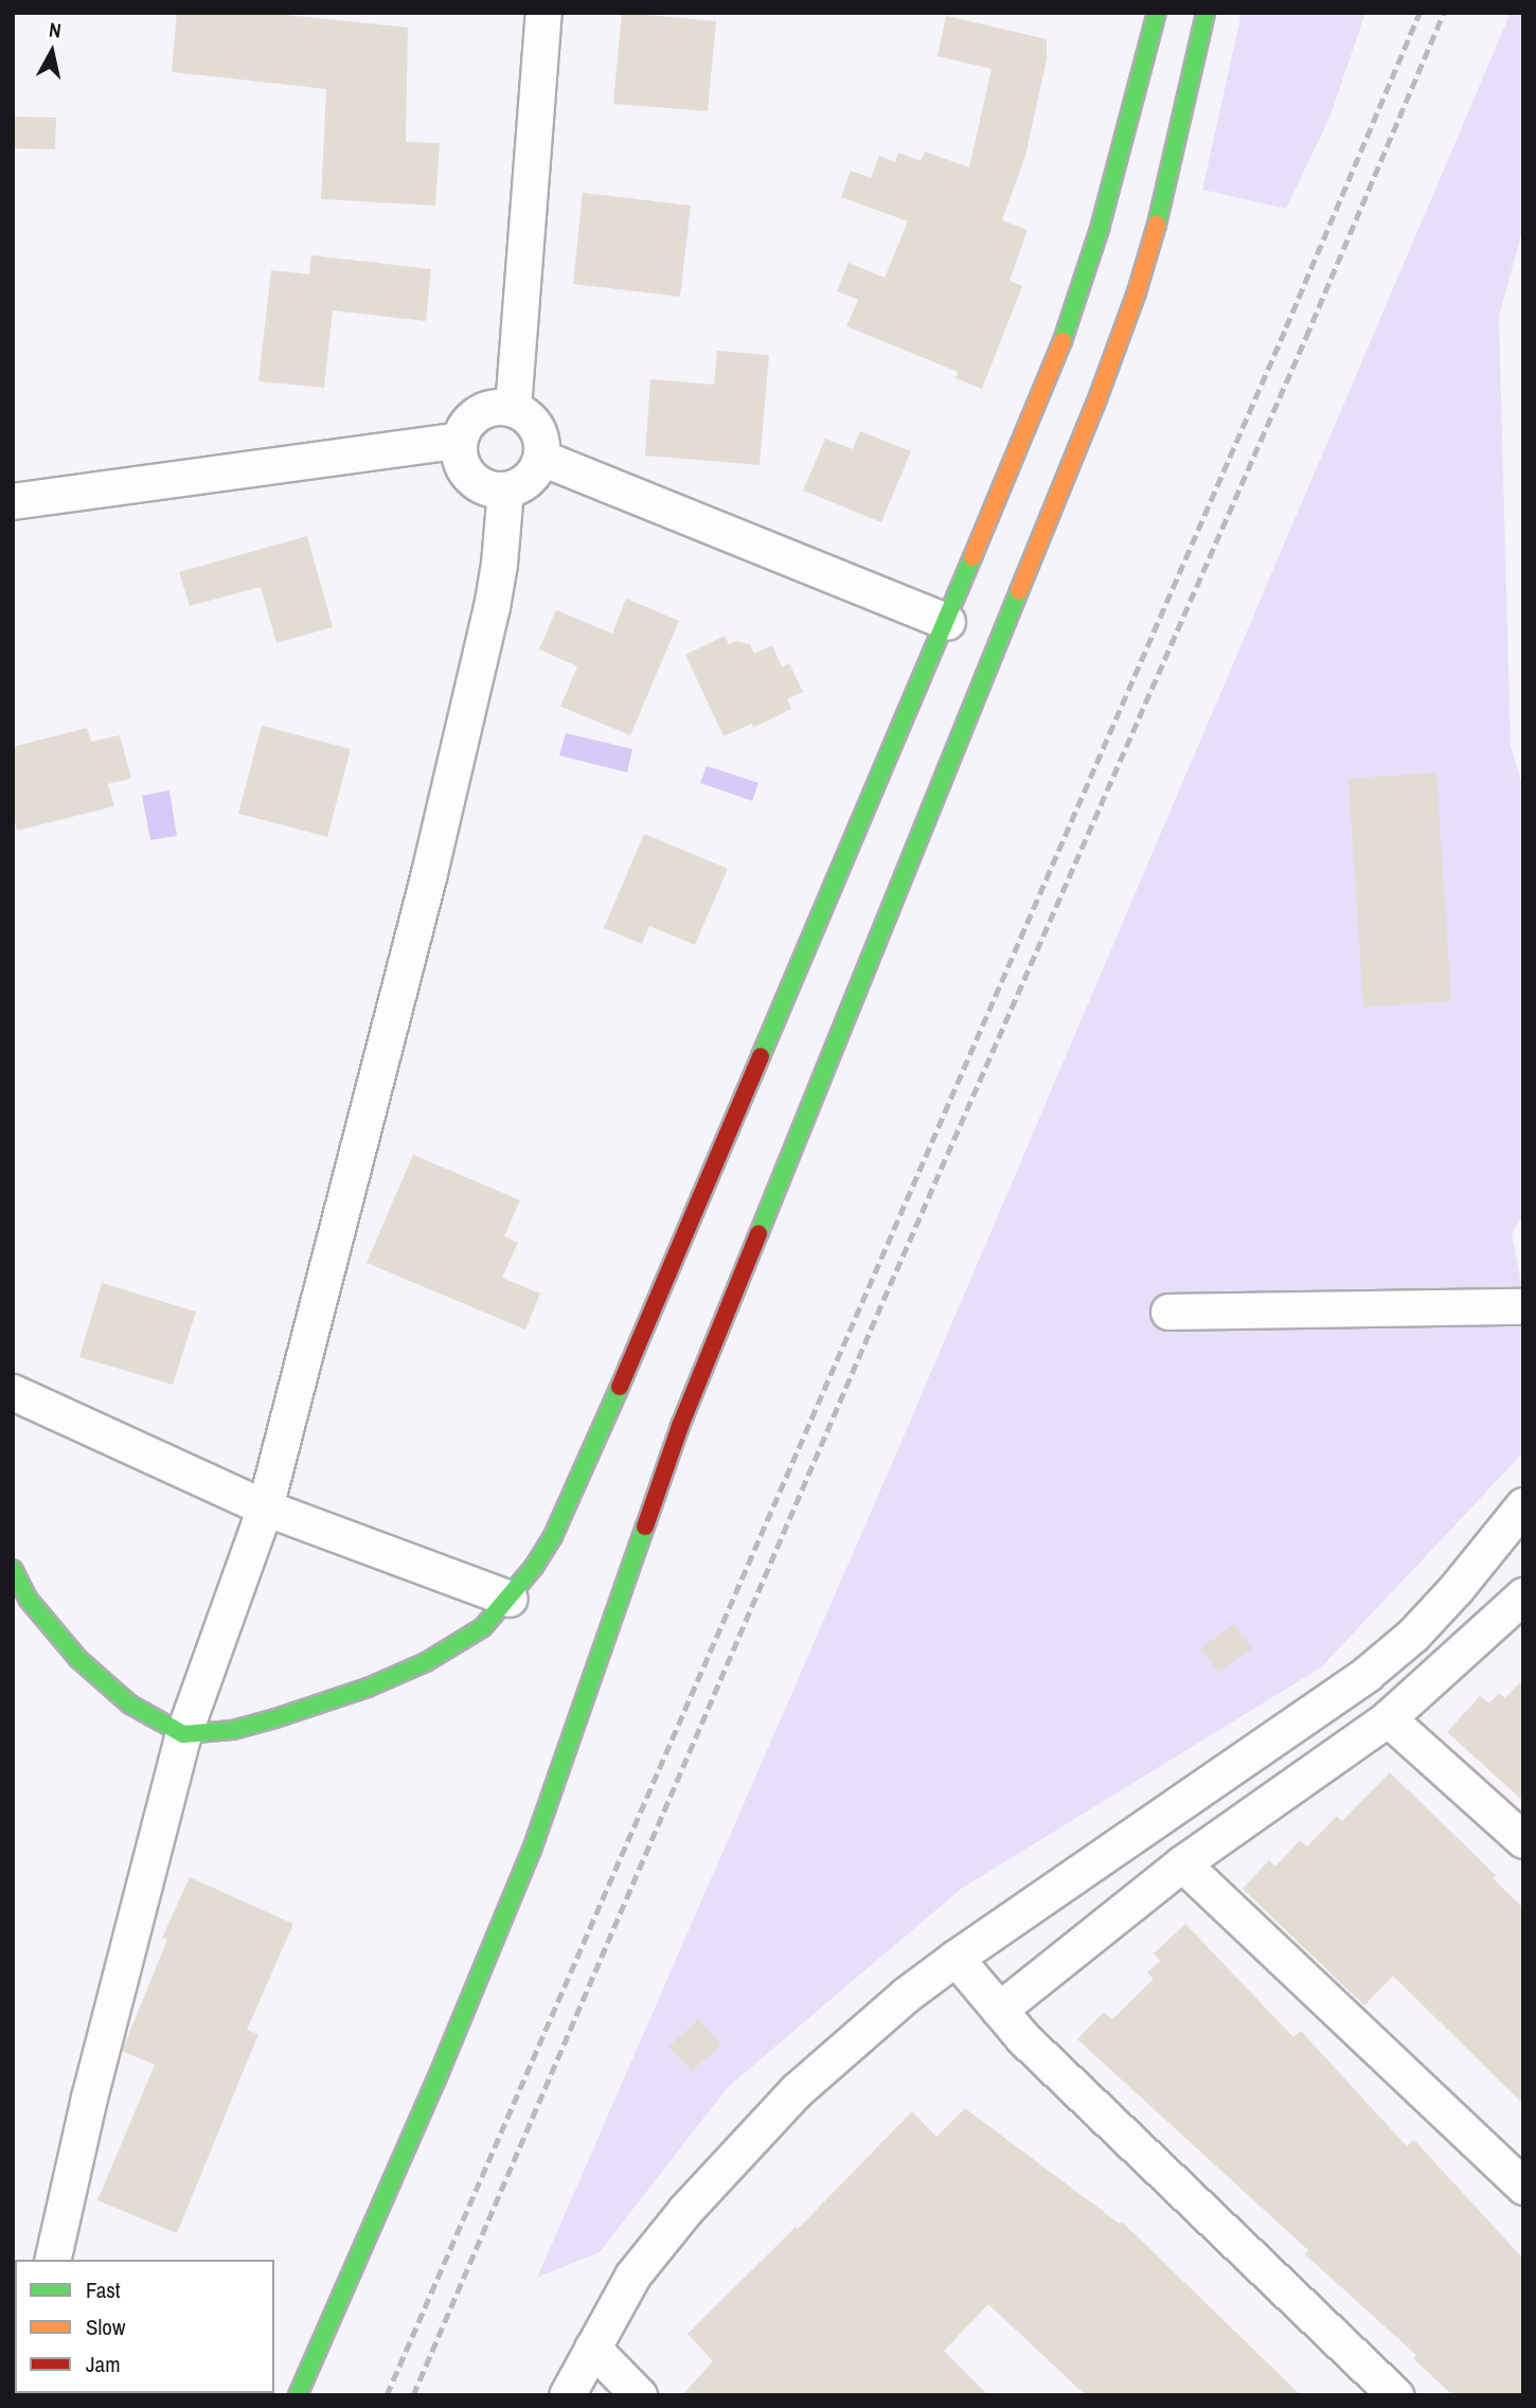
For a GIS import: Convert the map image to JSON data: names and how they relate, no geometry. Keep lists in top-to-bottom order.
{
  "legend": ["Fast", "Slow", "Jam"],
  "north": "top"
}
